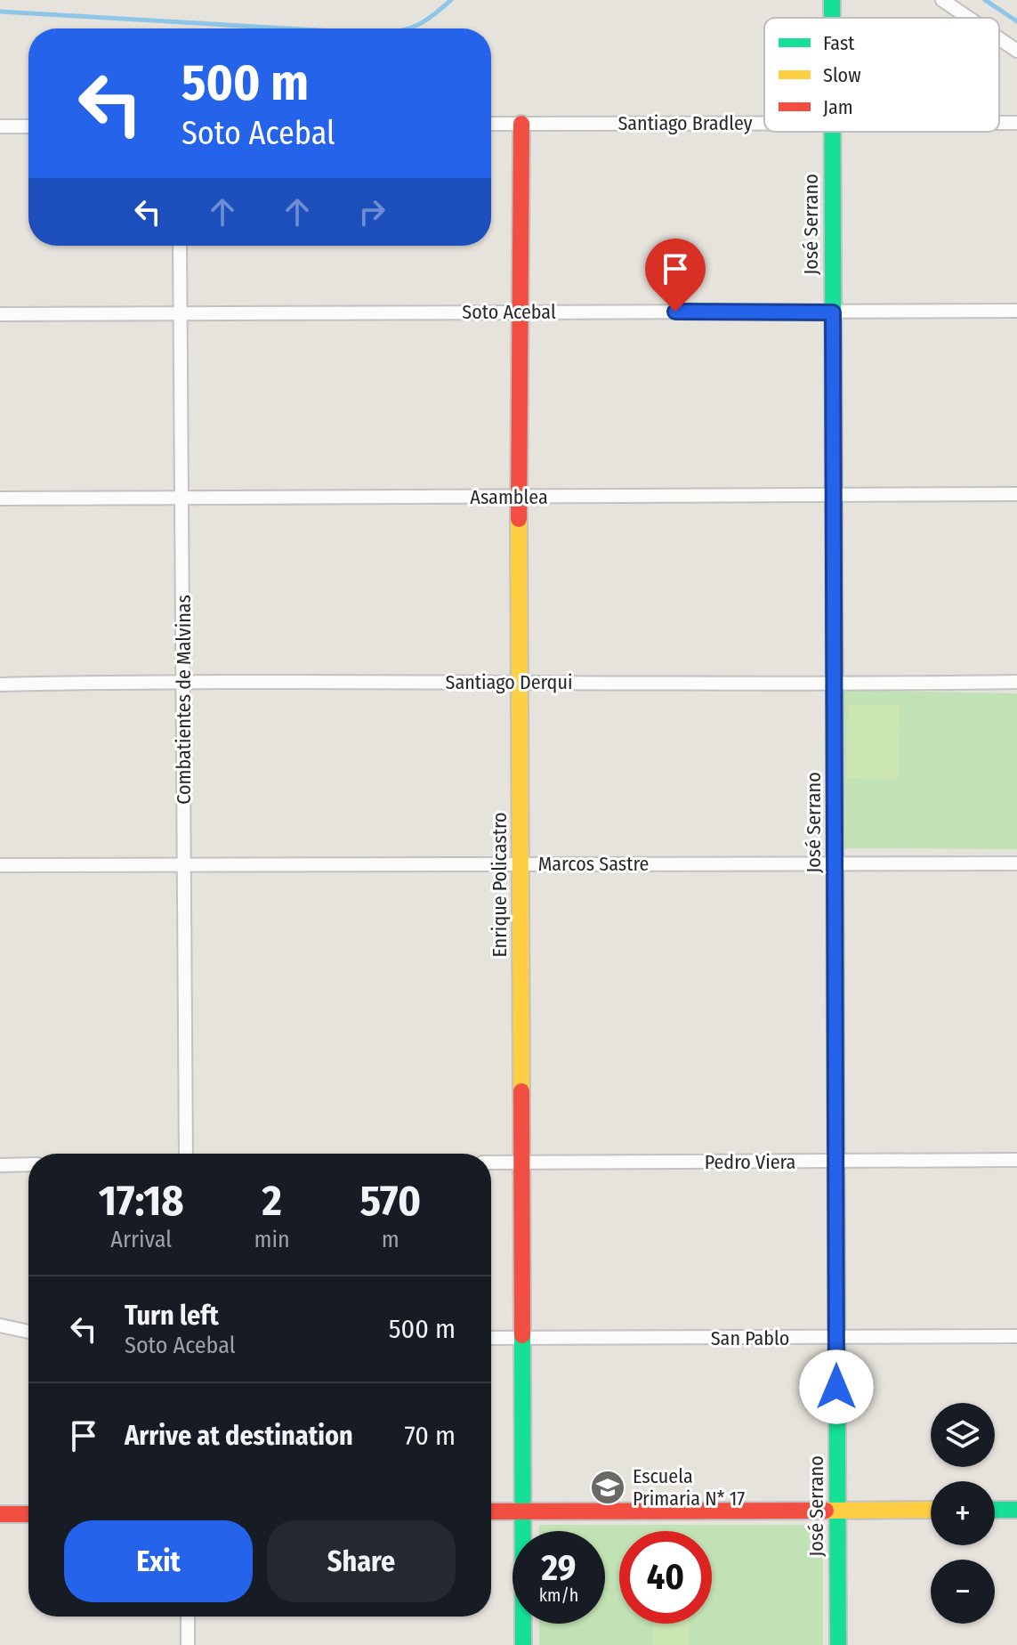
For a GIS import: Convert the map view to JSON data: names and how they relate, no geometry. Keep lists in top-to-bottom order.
{
  "streets": {
    "street": [
      "Santiago Bradley",
      "José Serrano",
      "Soto Acebal",
      "Asamblea",
      "Santiago Derqui",
      "Combatientes de Malvinas",
      "Marcos Sastre",
      "Enrique Policastro",
      "Pedro Viera",
      "San Pablo"
    ]
  },
  "crossings": [
    ["Santiago Bradley", "Enrique Policastro"],
    ["José Serrano", "Soto Acebal"],
    ["José Serrano", "Asamblea"],
    ["José Serrano", "Santiago Derqui"],
    ["José Serrano", "Marcos Sastre"],
    ["José Serrano", "Pedro Viera"],
    ["José Serrano", "San Pablo"],
    ["Soto Acebal", "Combatientes de Malvinas"],
    ["Soto Acebal", "Enrique Policastro"],
    ["Asamblea", "Combatientes de Malvinas"],
    ["Asamblea", "Enrique Policastro"],
    ["Santiago Derqui", "Combatientes de Malvinas"],
    ["Santiago Derqui", "Enrique Policastro"],
    ["Combatientes de Malvinas", "Marcos Sastre"],
    ["Marcos Sastre", "Enrique Policastro"],
    ["Enrique Policastro", "Pedro Viera"],
    ["Enrique Policastro", "San Pablo"]
  ],
  "places": {
    "school or university": ["Escuela Primaria N* 17"]
  },
  "legend": ["Fast", "Slow", "Jam"],
  "page": {
    "turn": ["500 m", "Soto Acebal"],
    "eta": [
      "17:18",
      "Arrival",
      "2",
      "min",
      "570",
      "m"
    ],
    "list": [
      {
        "name": "Turn left",
        "note": "Soto Acebal",
        "value": "500 m"
      },
      {
        "name": "Arrive at destination",
        "value": "70 m"
      }
    ],
    "map_buttons": ["+", "−"],
    "buttons": ["Exit", "Share"],
    "speed": "29 km/h",
    "limit": "40"
  }
}
